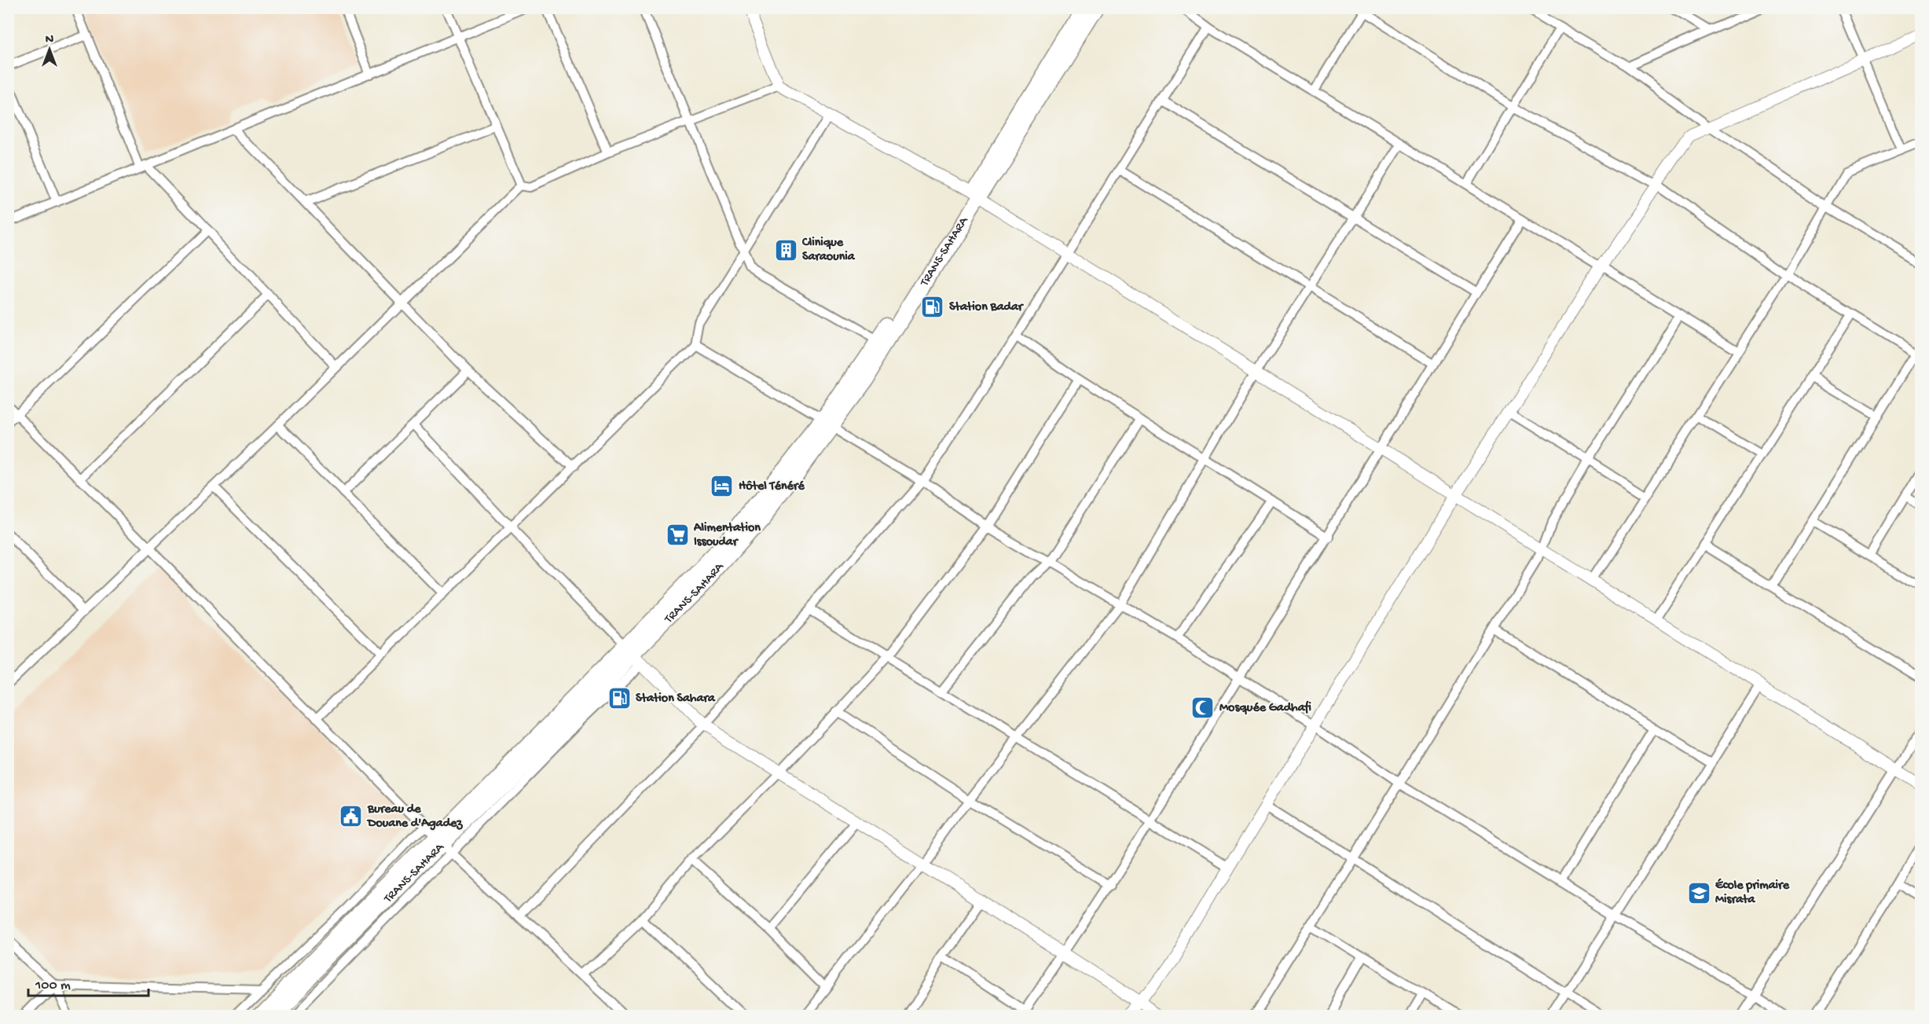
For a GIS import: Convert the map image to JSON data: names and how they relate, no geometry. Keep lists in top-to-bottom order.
{
  "streets": {
    "main road": ["TRANS-SAHARA"]
  },
  "places": {
    "building": ["Clinique Saraounia"],
    "fuel station": ["Station Badar", "Station Sahara"],
    "hotel": ["Hôtel Ténéré"],
    "supermarket": ["Alimentation Issoudar"],
    "mosque": ["Mosquée Gadhafi"],
    "public building": ["Bureau de Douane d'Agadez"],
    "school or university": ["École primaire Misrata"]
  },
  "scale_bar": "100 m",
  "north": "top"
}
